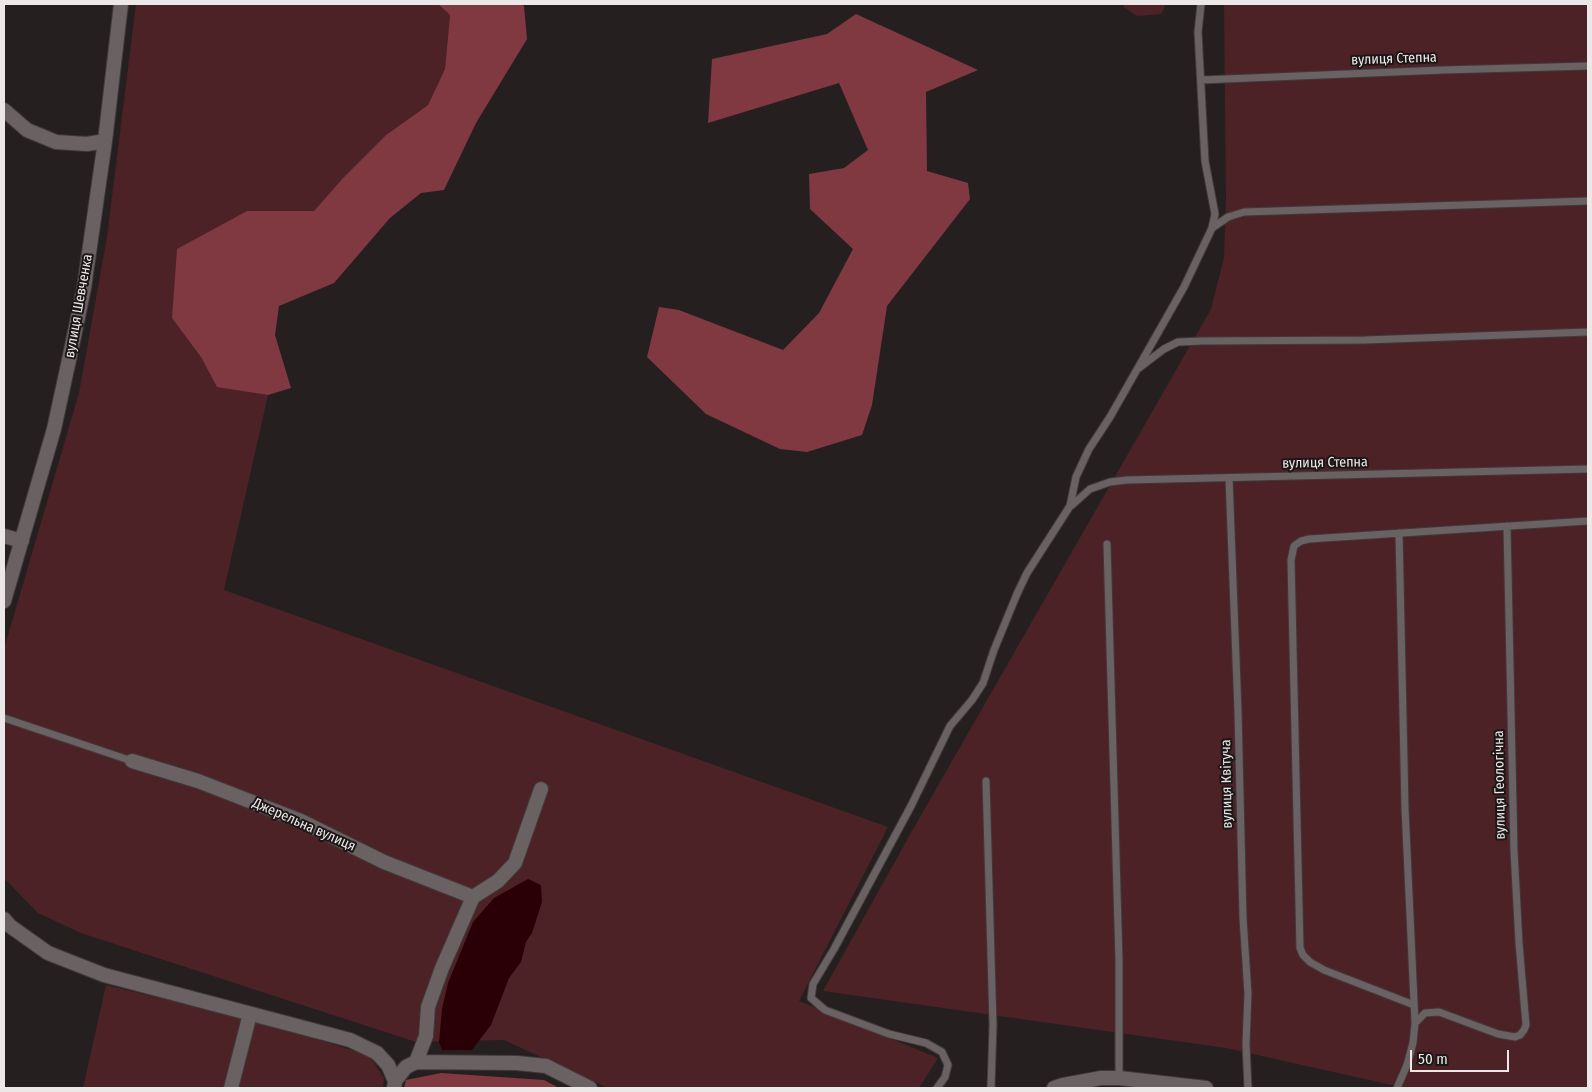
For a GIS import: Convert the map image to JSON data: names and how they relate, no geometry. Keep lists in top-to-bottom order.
{
  "streets": {
    "street": ["вулиця Шевченка", "Джерельна вулиця"],
    "lane": ["вулиця Степна", "вулиця Квітуча", "вулиця Геологічна"]
  },
  "crossings": [
    ["вулиця Степна", "вулиця Квітуча"]
  ],
  "scale_bar": "50 m"
}
